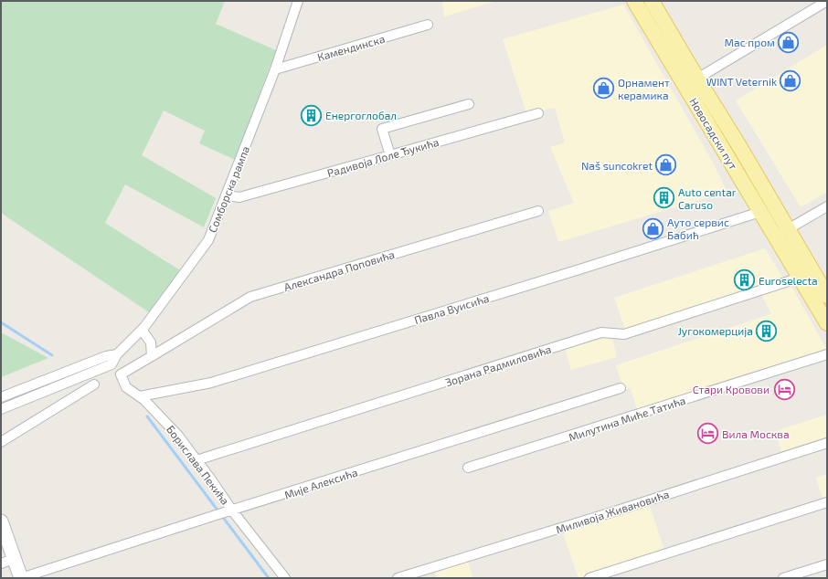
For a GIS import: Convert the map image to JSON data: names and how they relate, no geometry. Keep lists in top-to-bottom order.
{
  "streets": {
    "main road": ["Новосадски пут"],
    "street": [
      "Камендинска",
      "Радивоја Лоле Ђукића",
      "Сомборска рампа",
      "Александра Поповића",
      "Павла Вуисића",
      "Зорана Радмиловића",
      "Милутина Миће Татића",
      "Борислава Пекића",
      "Мије Алексића",
      "Миливоја Живановића"
    ]
  },
  "crossings": [
    ["Камендинска", "Сомборска рампа"],
    ["Новосадски пут", "Павла Вуисића"],
    ["Новосадски пут", "Зорана Радмиловића"],
    ["Радивоја Лоле Ђукића", "Сомборска рампа"],
    ["Александра Поповића", "Борислава Пекића"],
    ["Павла Вуисића", "Борислава Пекића"],
    ["Зорана Радмиловића", "Борислава Пекића"],
    ["Борислава Пекића", "Мије Алексића"]
  ],
  "places": {
    "shop": [
      "Мас пром",
      "WINT Veternik",
      "Орнамент керамика",
      "Naš suncokret",
      "Ауто сервис Бабић"
    ],
    "building": [
      "Енергоглобал",
      "Auto centar Caruso",
      "Euroselecta",
      "Југокомерција"
    ],
    "hotel": ["Стари Кровови", "Вила Москва"]
  }
}
